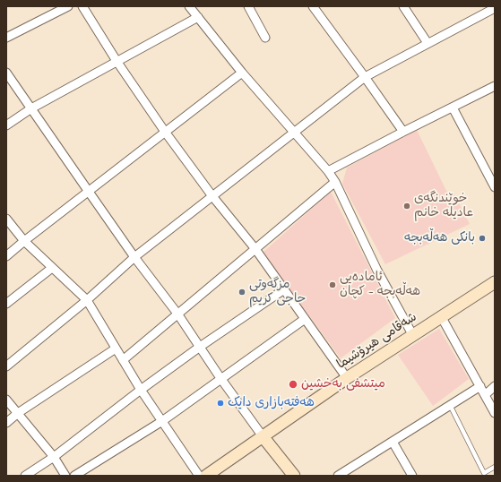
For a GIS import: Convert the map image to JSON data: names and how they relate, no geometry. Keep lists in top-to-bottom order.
{
  "streets": {
    "main road": ["شەقامی هیرۆشیما"]
  },
  "places": [
    "خوێندنگەی عادیلە خانم",
    "بانکی هەڵەبجە",
    "ئامادەیی هەڵەبجە - کچان",
    "مزگە‌وتی حاجی كریم",
    "میتشفی بەخشین",
    "هەفتەبازاری دایک"
  ]
}
